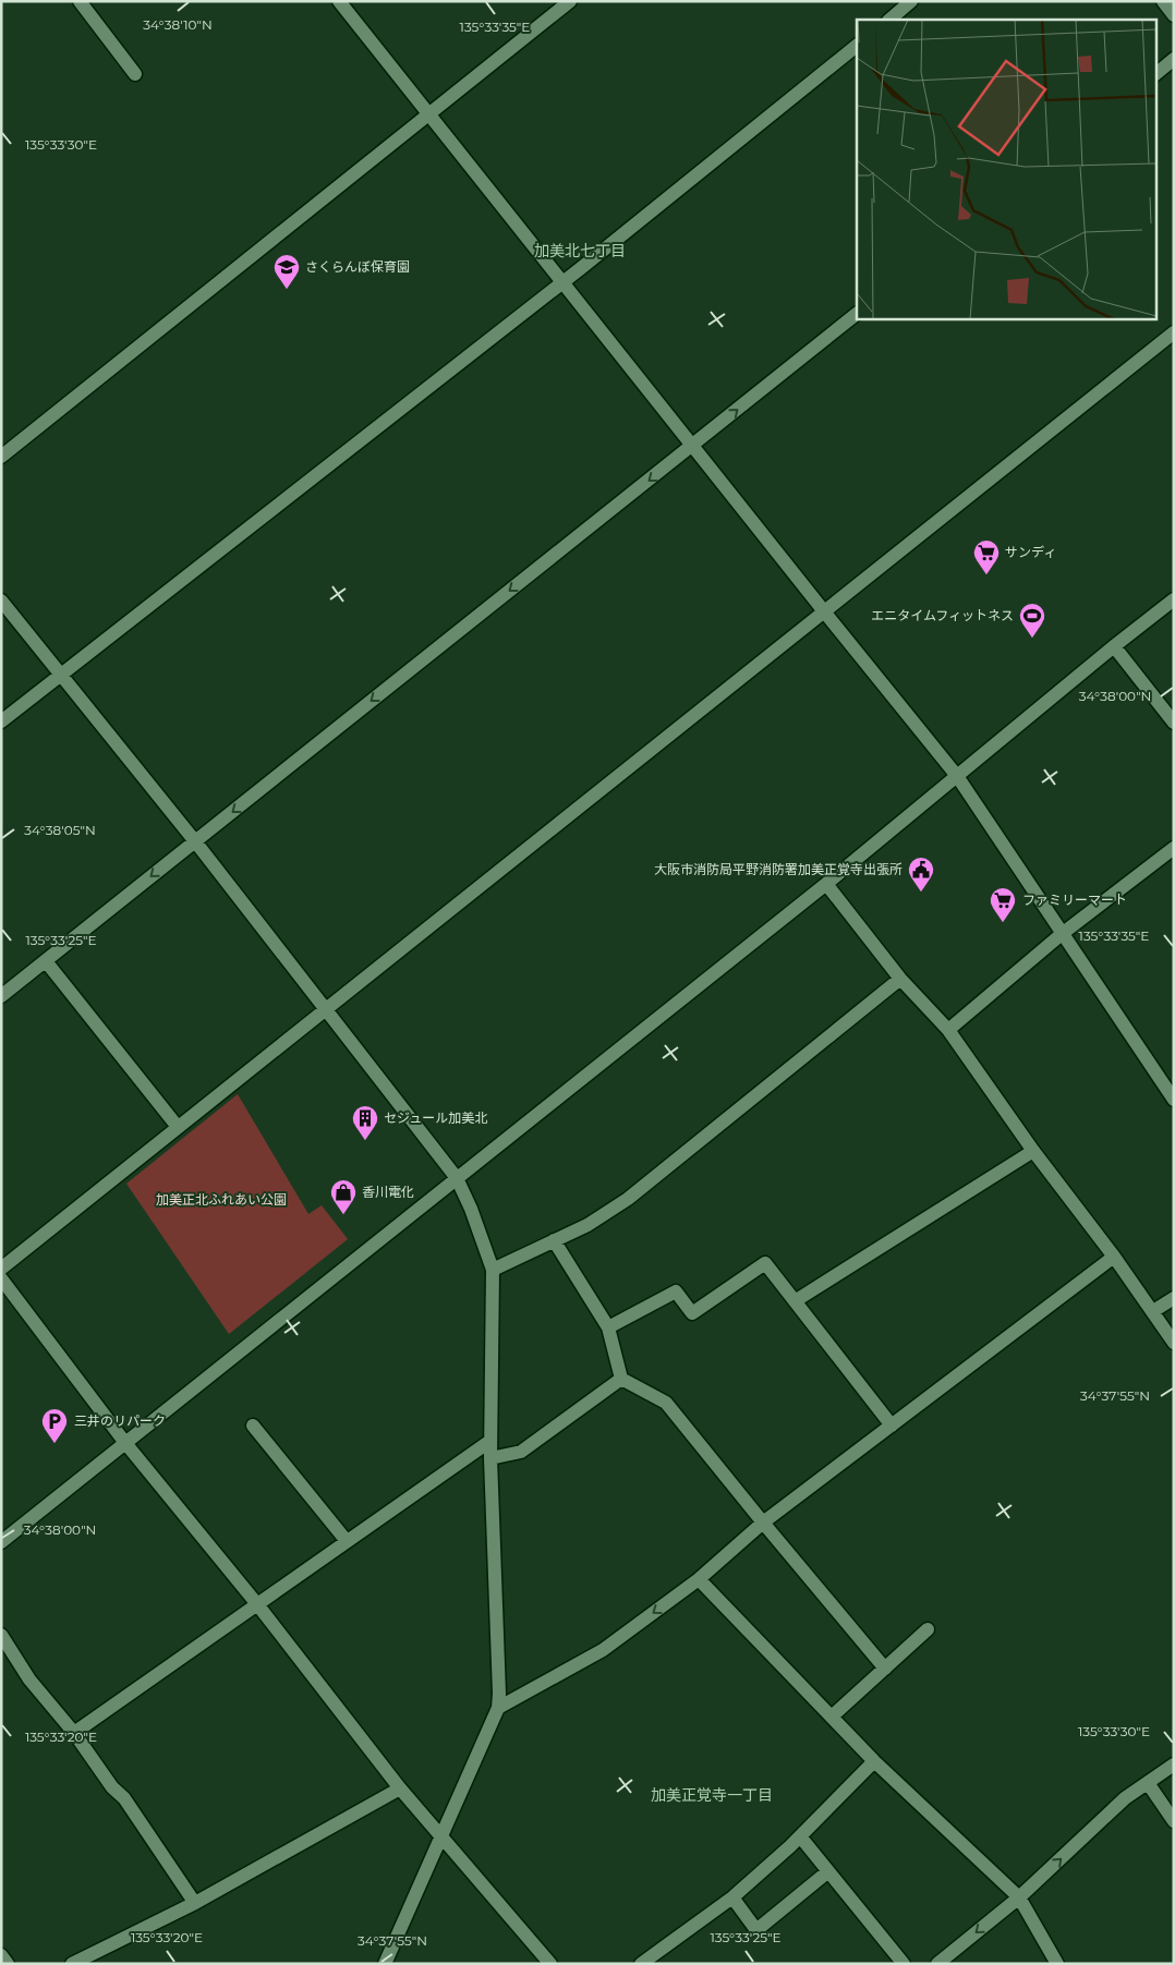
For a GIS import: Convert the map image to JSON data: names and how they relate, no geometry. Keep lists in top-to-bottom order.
{
  "districts": ["加美北七丁目", "加美正覚寺一丁目"],
  "parks": ["加美正北ふれあい公園"],
  "places": {
    "school or university": ["さくらんぼ保育園"],
    "supermarket": ["サンディ", "ファミリーマート"],
    "sports": ["エニタイムフィットネス"],
    "public building": ["大阪市消防局平野消防署加美正覚寺出張所"],
    "building": ["セジュール加美北"],
    "shop": ["香川電化"],
    "parking": ["三井のリパーク"]
  },
  "coordinates": [
    "34°38'10\"N",
    "135°33'35\"E",
    "135°33'30\"E",
    "34°38'00\"N",
    "34°38'05\"N",
    "135°33'25\"E",
    "34°37'55\"N",
    "135°33'20\"E"
  ]
}
